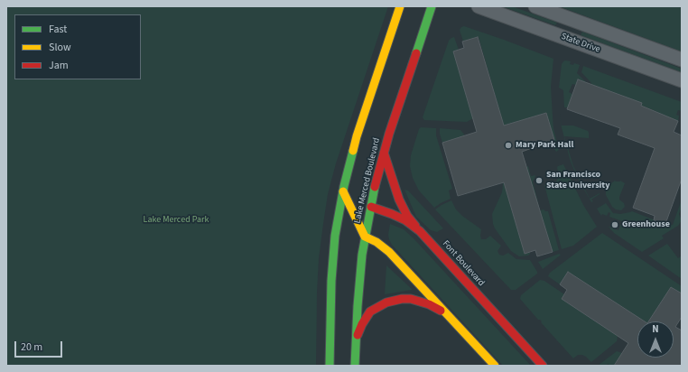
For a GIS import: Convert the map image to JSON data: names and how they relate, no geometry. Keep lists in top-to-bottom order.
{
  "streets": {
    "main road": ["Lake Merced Boulevard", "Font Boulevard"],
    "street": ["State Drive"]
  },
  "crossings": [
    ["Lake Merced Boulevard", "Font Boulevard"]
  ],
  "parks": ["Lake Merced Park"],
  "places": ["Mary Park Hall", "San Francisco State University", "Greenhouse"],
  "legend": ["Fast", "Slow", "Jam"],
  "scale_bar": "20 m",
  "north": "top"
}
